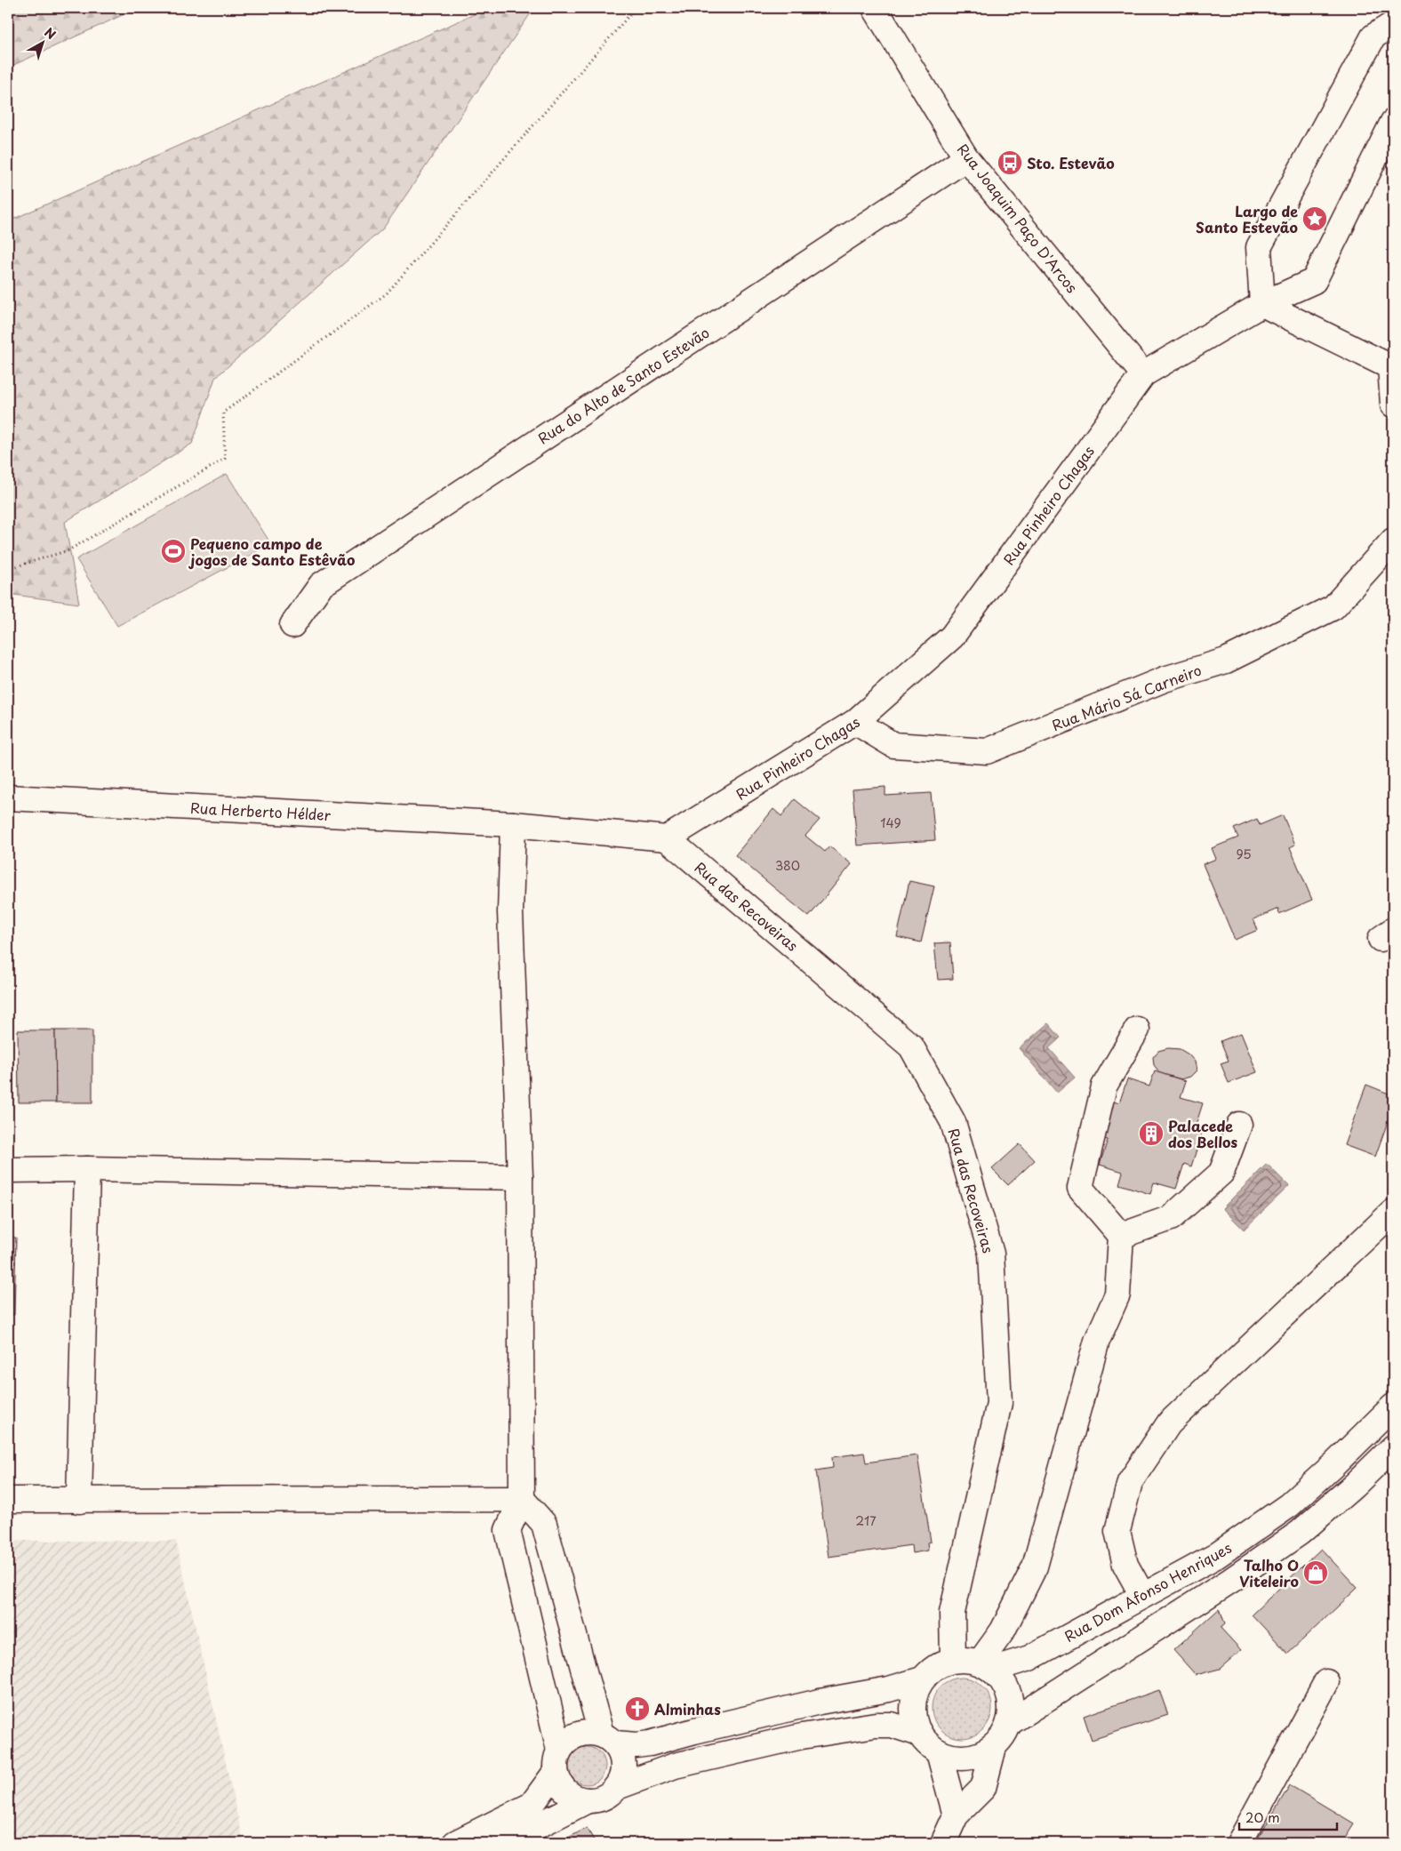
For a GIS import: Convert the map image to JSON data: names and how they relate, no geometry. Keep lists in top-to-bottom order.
{
  "streets": {
    "street": [
      "Rua Joaquim Paço D'Arcos",
      "Rua do Alto de Santo Estevão",
      "Rua Pinheiro Chagas",
      "Rua Mário Sá Carneiro",
      "Rua Herberto Hélder",
      "Rua das Recoveiras",
      "Rua Dom Afonso Henriques"
    ]
  },
  "crossings": [
    ["Rua Joaquim Paço D'Arcos", "Rua do Alto de Santo Estevão"],
    ["Rua Joaquim Paço D'Arcos", "Rua Pinheiro Chagas"],
    ["Rua Pinheiro Chagas", "Rua Mário Sá Carneiro"],
    ["Rua Pinheiro Chagas", "Rua das Recoveiras"],
    ["Rua das Recoveiras", "Rua Dom Afonso Henriques"]
  ],
  "places": {
    "bus stop": ["Sto. Estevão"],
    "place": ["Largo de Santo Estevão"],
    "sports": ["Pequeno campo de jogos de Santo Estêvão"],
    "building": ["Palacede dos Bellos"],
    "shop": ["Talho O Viteleiro"],
    "church": ["Alminhas"]
  },
  "house_numbers": [
    "149",
    "95",
    "380",
    "217"
  ],
  "scale_bar": "20 m",
  "north": "top right"
}
